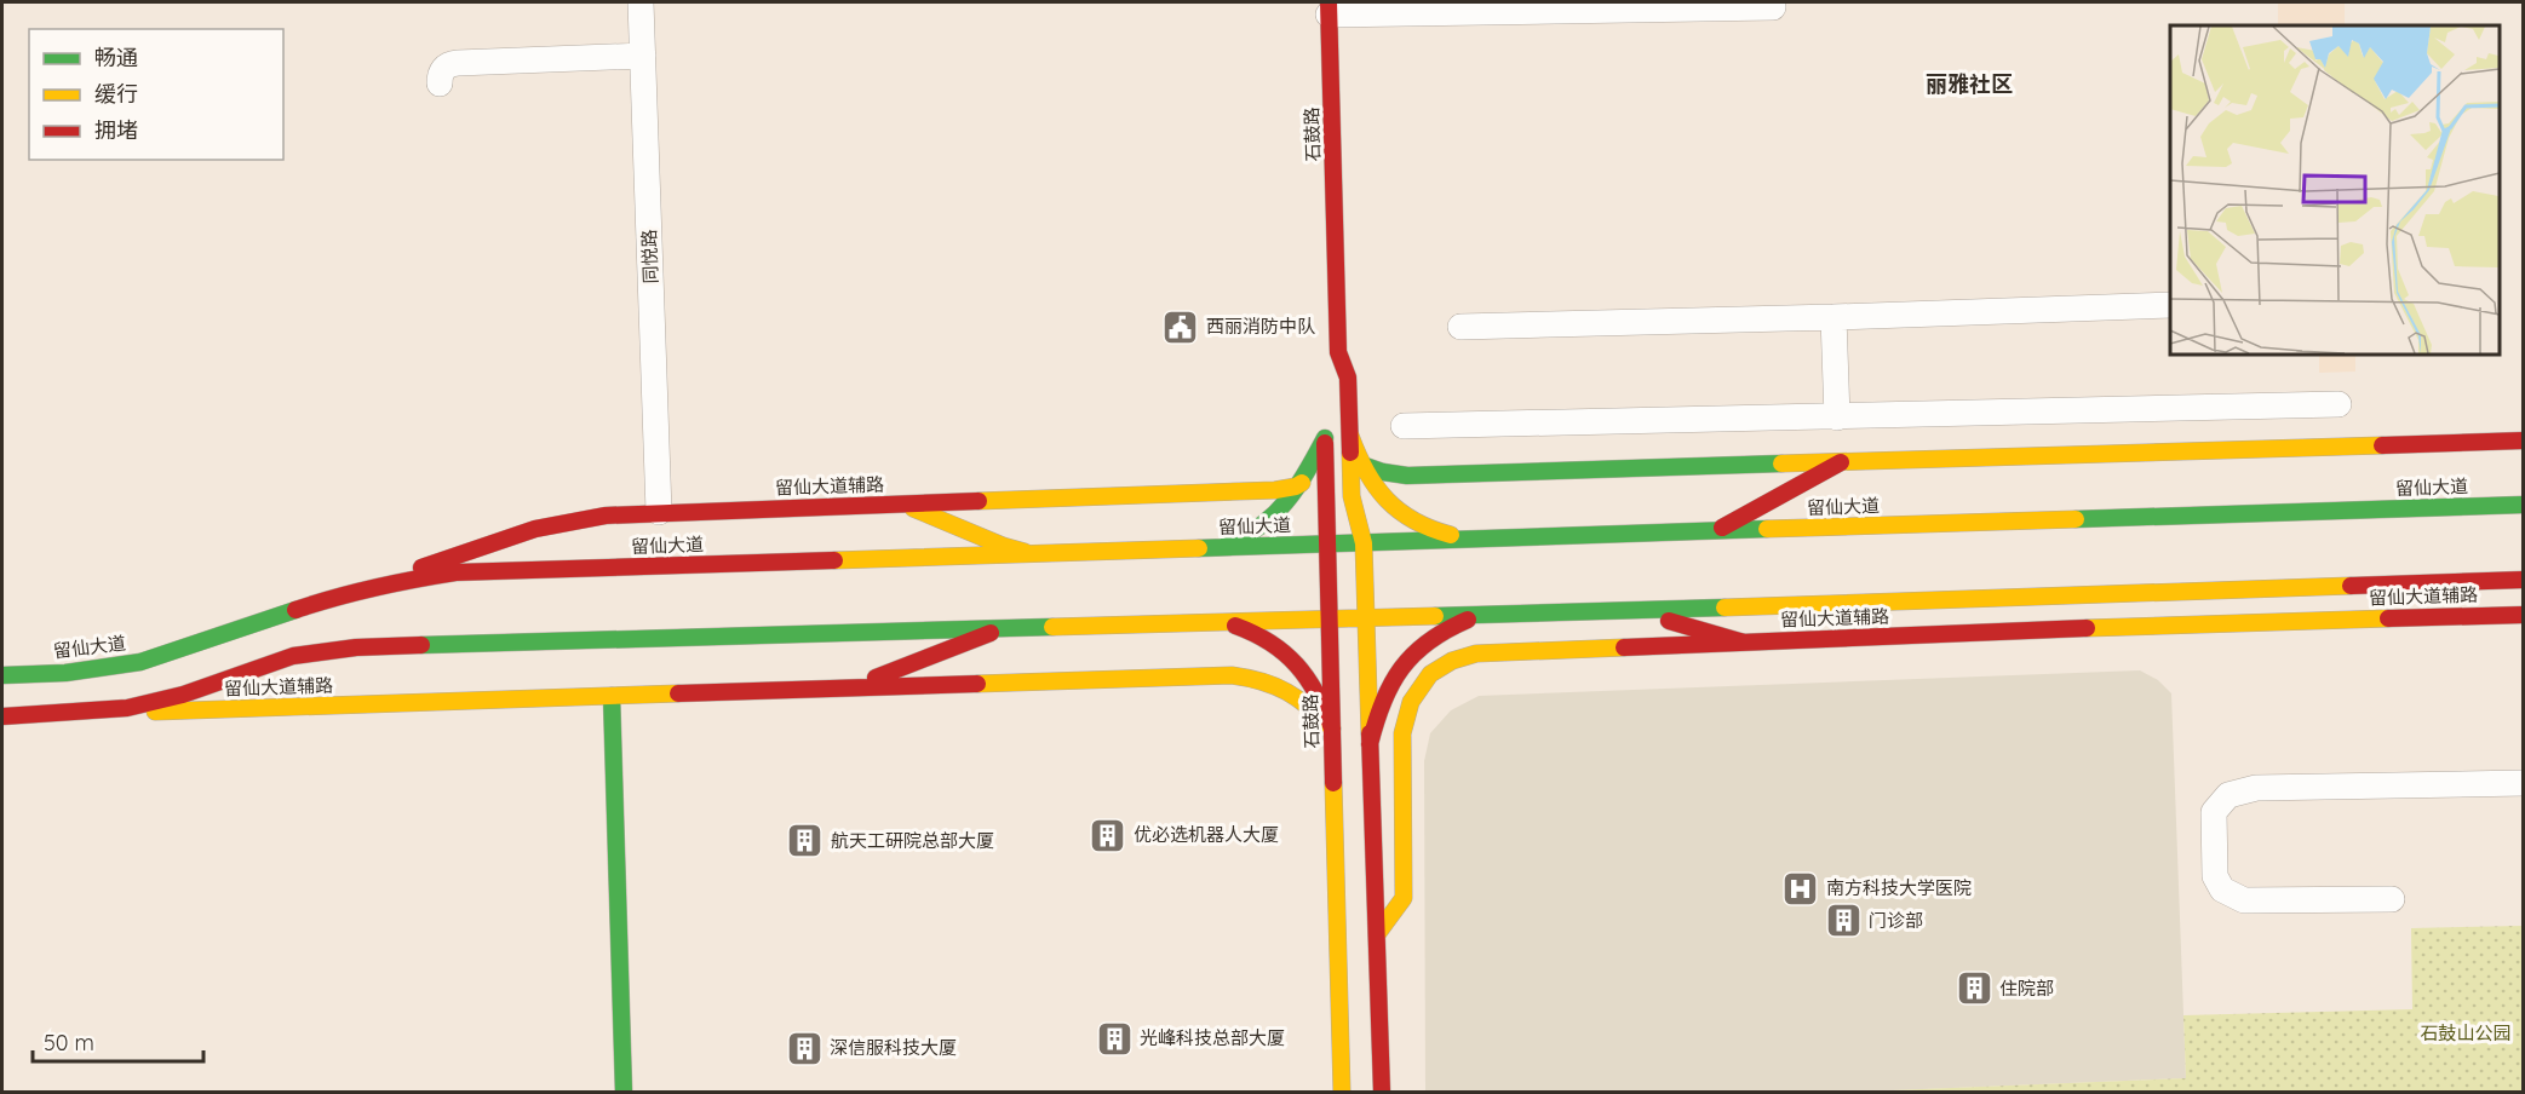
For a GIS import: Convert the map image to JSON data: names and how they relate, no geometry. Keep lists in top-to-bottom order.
{
  "streets": {
    "main road": ["石鼓路", "留仙大道辅路", "留仙大道"],
    "street": ["同悦路"]
  },
  "crossings": [
    ["石鼓路", "留仙大道辅路"],
    ["石鼓路", "留仙大道"],
    ["同悦路", "留仙大道辅路"],
    ["留仙大道辅路", "留仙大道"]
  ],
  "districts": ["丽雅社区"],
  "parks": ["石鼓山公园"],
  "places": {
    "public building": ["西丽消防中队"],
    "building": [
      "优必选机器人大厦",
      "航天工研院总部大厦",
      "门诊部",
      "住院部",
      "光峰科技总部大厦",
      "深信服科技大厦"
    ],
    "hospital": ["南方科技大学医院"]
  },
  "legend": ["畅通", "缓行", "拥堵"],
  "scale_bar": "50 m"
}
